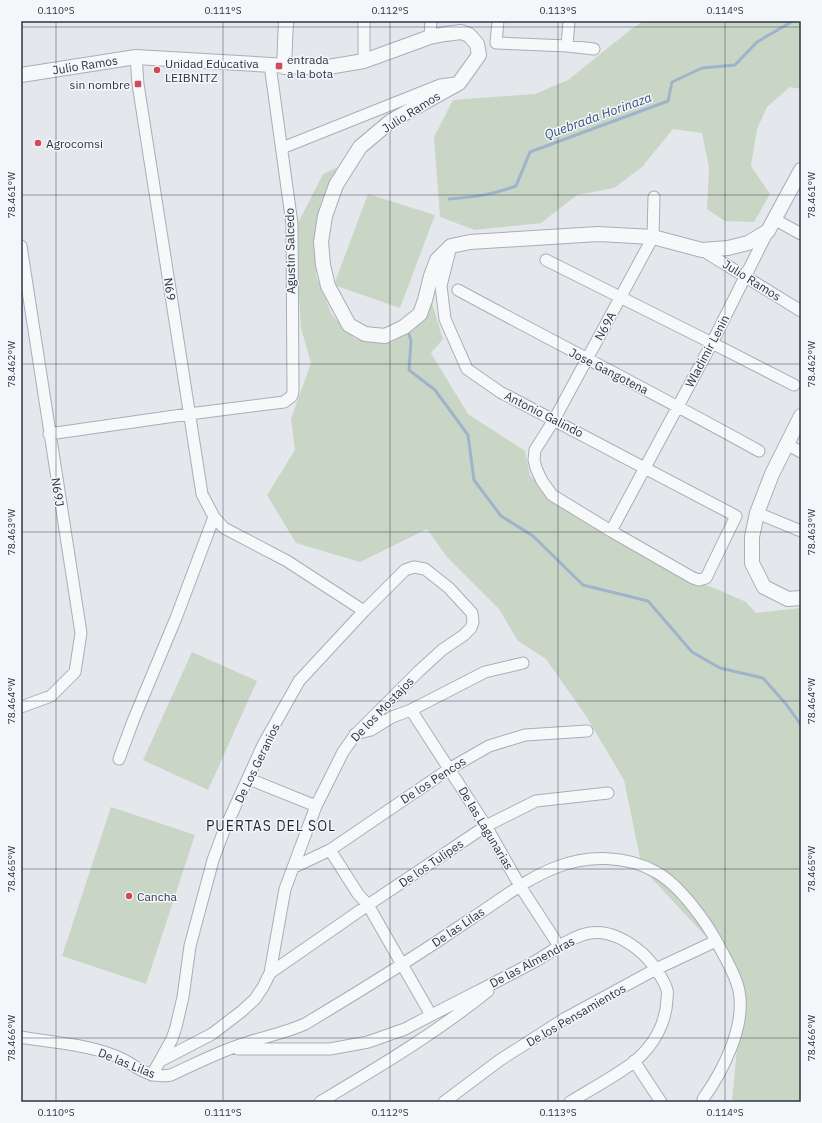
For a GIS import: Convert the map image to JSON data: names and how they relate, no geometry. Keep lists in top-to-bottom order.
{
  "streets": {
    "street": [
      "Julio Ramos",
      "Agustin Salcedo",
      "N69",
      "N69A",
      "Wladimir Lenin",
      "Jose Gangotena",
      "Antonio Galindo",
      "N69J",
      "De los Mostajos",
      "De Los Geranios",
      "De los Pencos",
      "De las Lagunarias",
      "De los Tulipes",
      "De las Lilas",
      "De las Almendras",
      "De los Pensamientos"
    ]
  },
  "crossings": [
    ["Julio Ramos", "Agustin Salcedo"],
    ["Julio Ramos", "N69"],
    ["Julio Ramos", "N69A"],
    ["Julio Ramos", "Wladimir Lenin"],
    ["Julio Ramos", "Antonio Galindo"],
    ["Agustin Salcedo", "N69"],
    ["N69A", "Wladimir Lenin"],
    ["N69A", "Jose Gangotena"],
    ["N69A", "Antonio Galindo"],
    ["Wladimir Lenin", "Jose Gangotena"],
    ["Wladimir Lenin", "Antonio Galindo"],
    ["De los Mostajos", "De Los Geranios"],
    ["De los Mostajos", "De los Pencos"],
    ["De los Mostajos", "De los Tulipes"],
    ["De Los Geranios", "De las Lilas"],
    ["De los Pencos", "De las Lagunarias"],
    ["De las Lagunarias", "De los Tulipes"],
    ["De las Lagunarias", "De las Lilas"],
    ["De las Lagunarias", "De las Almendras"],
    ["De las Lilas", "De las Almendras"],
    ["De las Lilas", "De los Pensamientos"],
    ["De las Almendras", "De los Pensamientos"]
  ],
  "districts": ["PUERTAS DEL SOL"],
  "water": ["Quebrada Horinaza"],
  "places": {
    "transit": ["entrada a la bota", "sin nombre"],
    "other": ["Unidad Educativa LEIBNITZ", "Agrocomsi", "Cancha"]
  },
  "coordinates": [
    "0.110°S",
    "0.111°S",
    "0.112°S",
    "0.113°S",
    "0.114°S",
    "78.461°W",
    "78.462°W",
    "78.463°W",
    "78.464°W",
    "78.465°W",
    "78.466°W"
  ]
}
